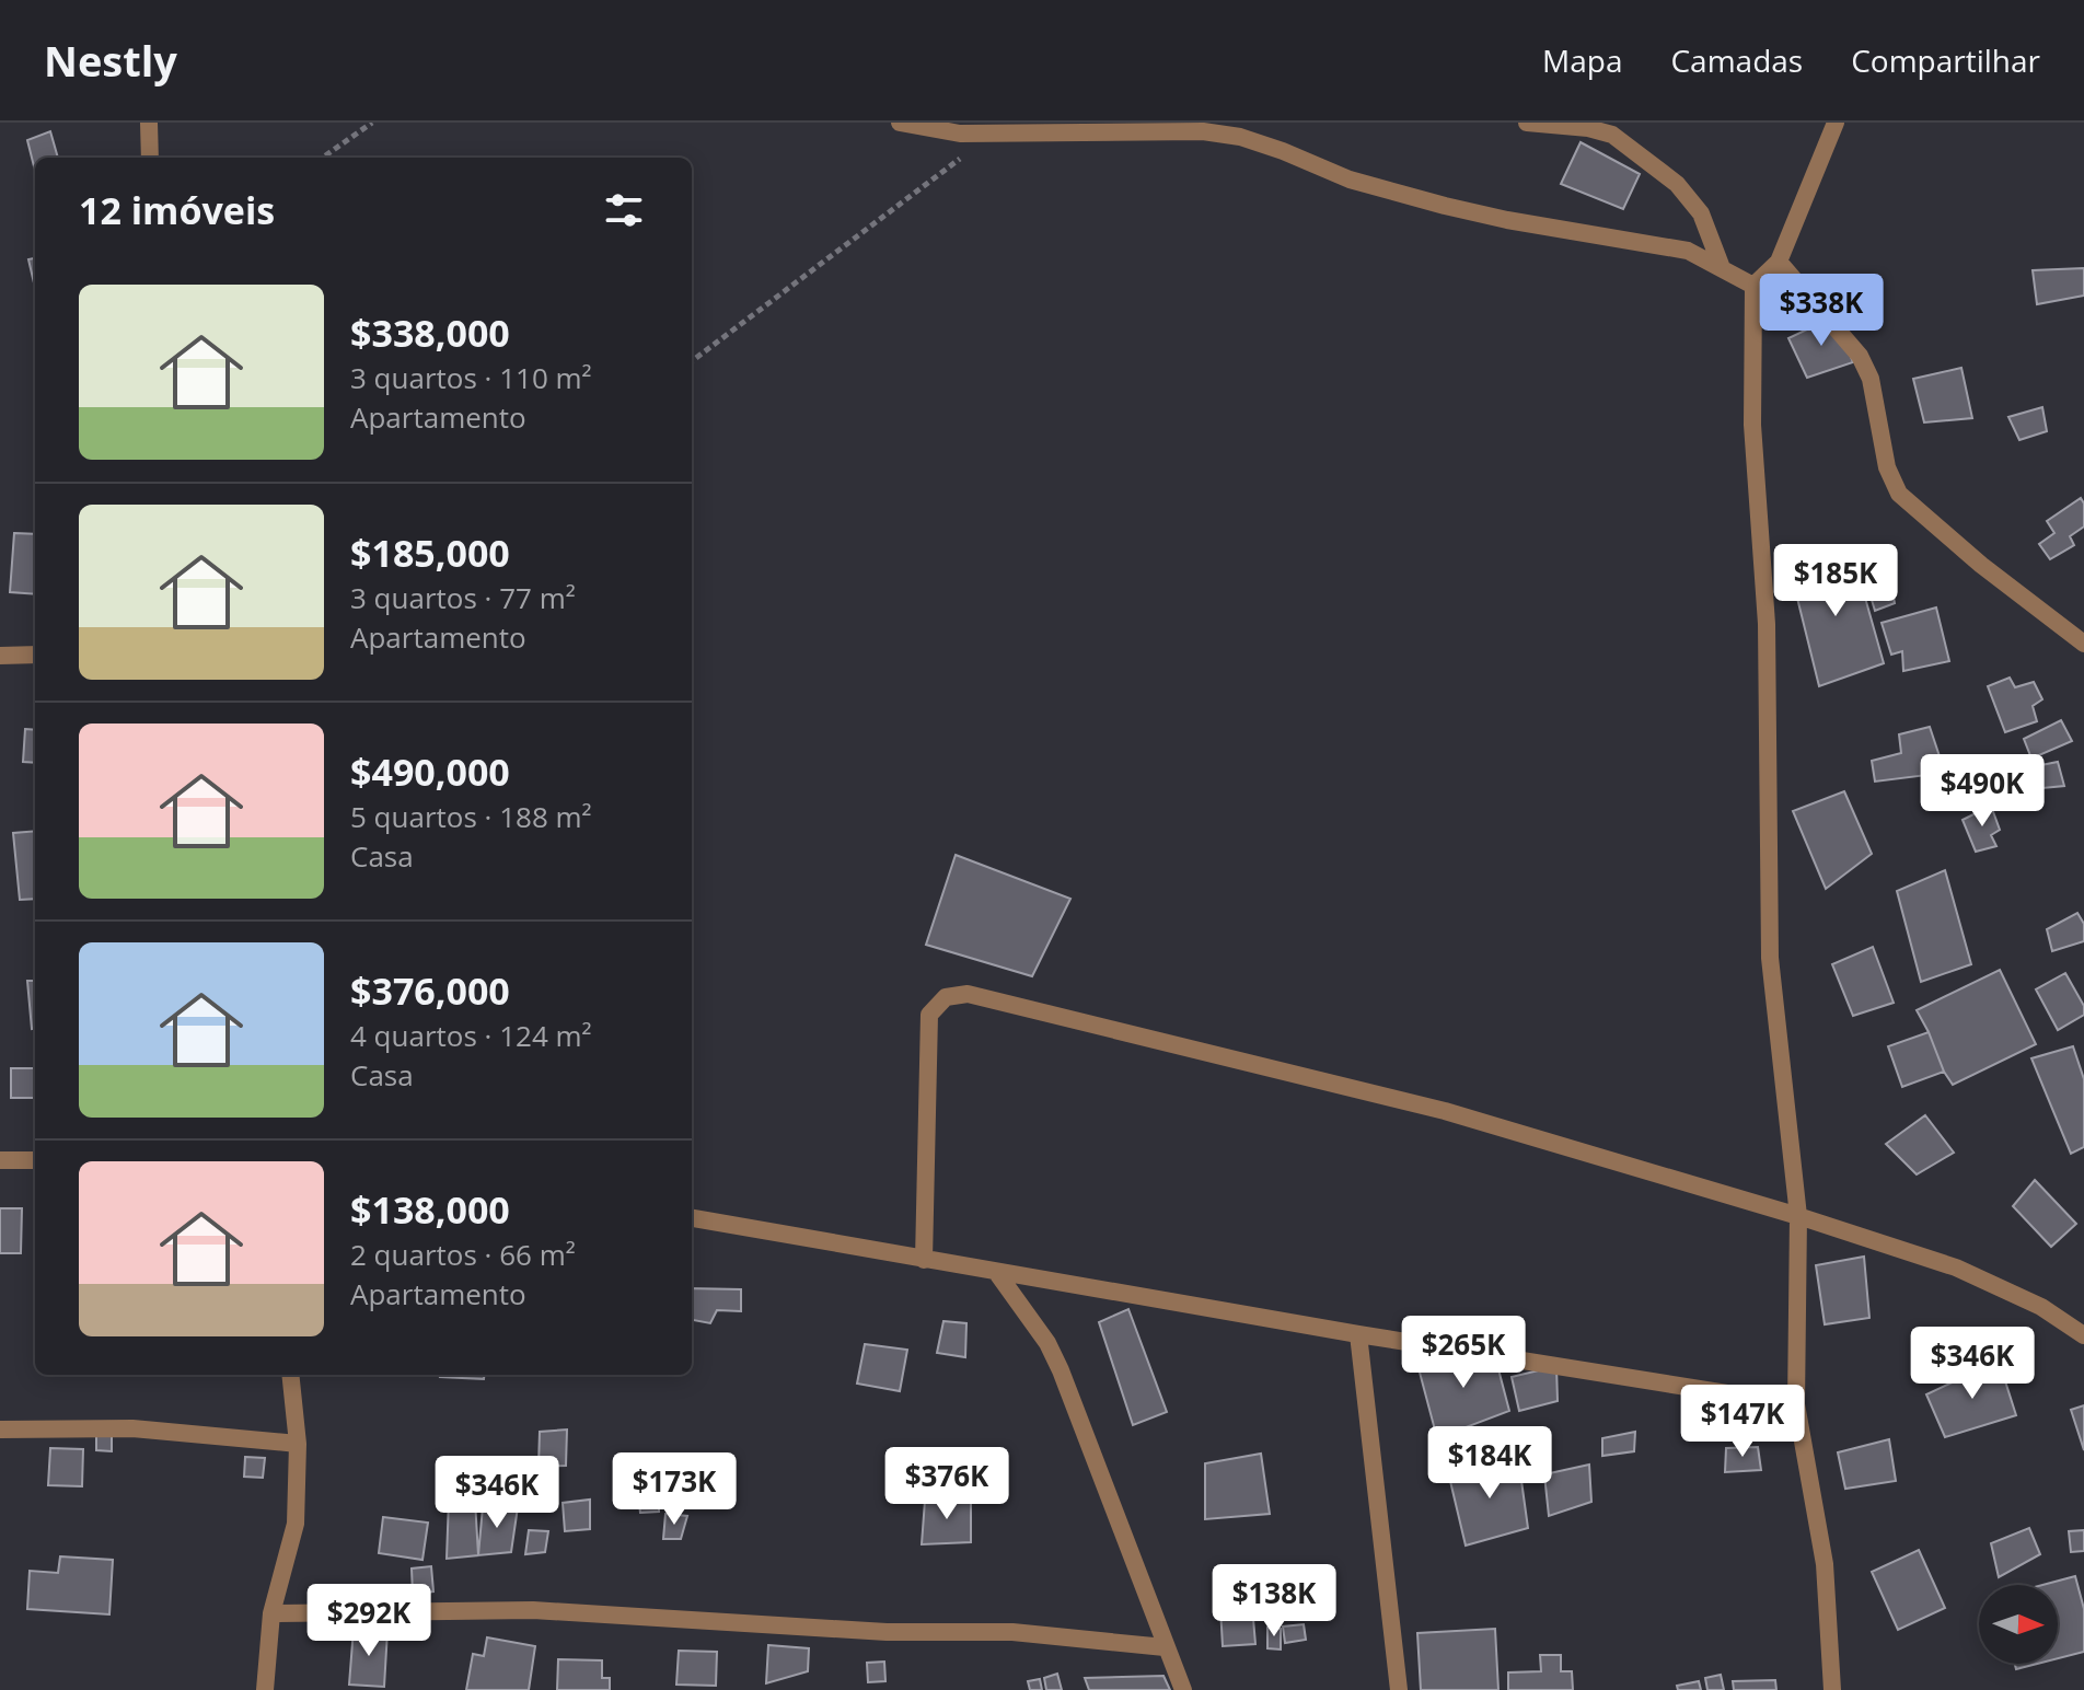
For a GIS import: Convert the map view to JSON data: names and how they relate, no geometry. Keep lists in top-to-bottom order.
{
  "north": "right",
  "page": {
    "header": "Nestly",
    "nav": ["Mapa", "Camadas", "Compartilhar"],
    "heading": "12 imóveis",
    "list": [
      {
        "name": "$338,000",
        "note": "3 quartos · 110 m² · Apartamento"
      },
      {
        "name": "$185,000",
        "note": "3 quartos · 77 m² · Apartamento"
      },
      {
        "name": "$490,000",
        "note": "5 quartos · 188 m² · Casa"
      },
      {
        "name": "$376,000",
        "note": "4 quartos · 124 m² · Casa"
      },
      {
        "name": "$138,000",
        "note": "2 quartos · 66 m² · Apartamento"
      }
    ],
    "price": [
      "$338K",
      "$185K",
      "$490K",
      "$265K",
      "$346K",
      "$147K",
      "$184K",
      "$376K",
      "$173K",
      "$346K",
      "$138K",
      "$292K"
    ]
  }
}
